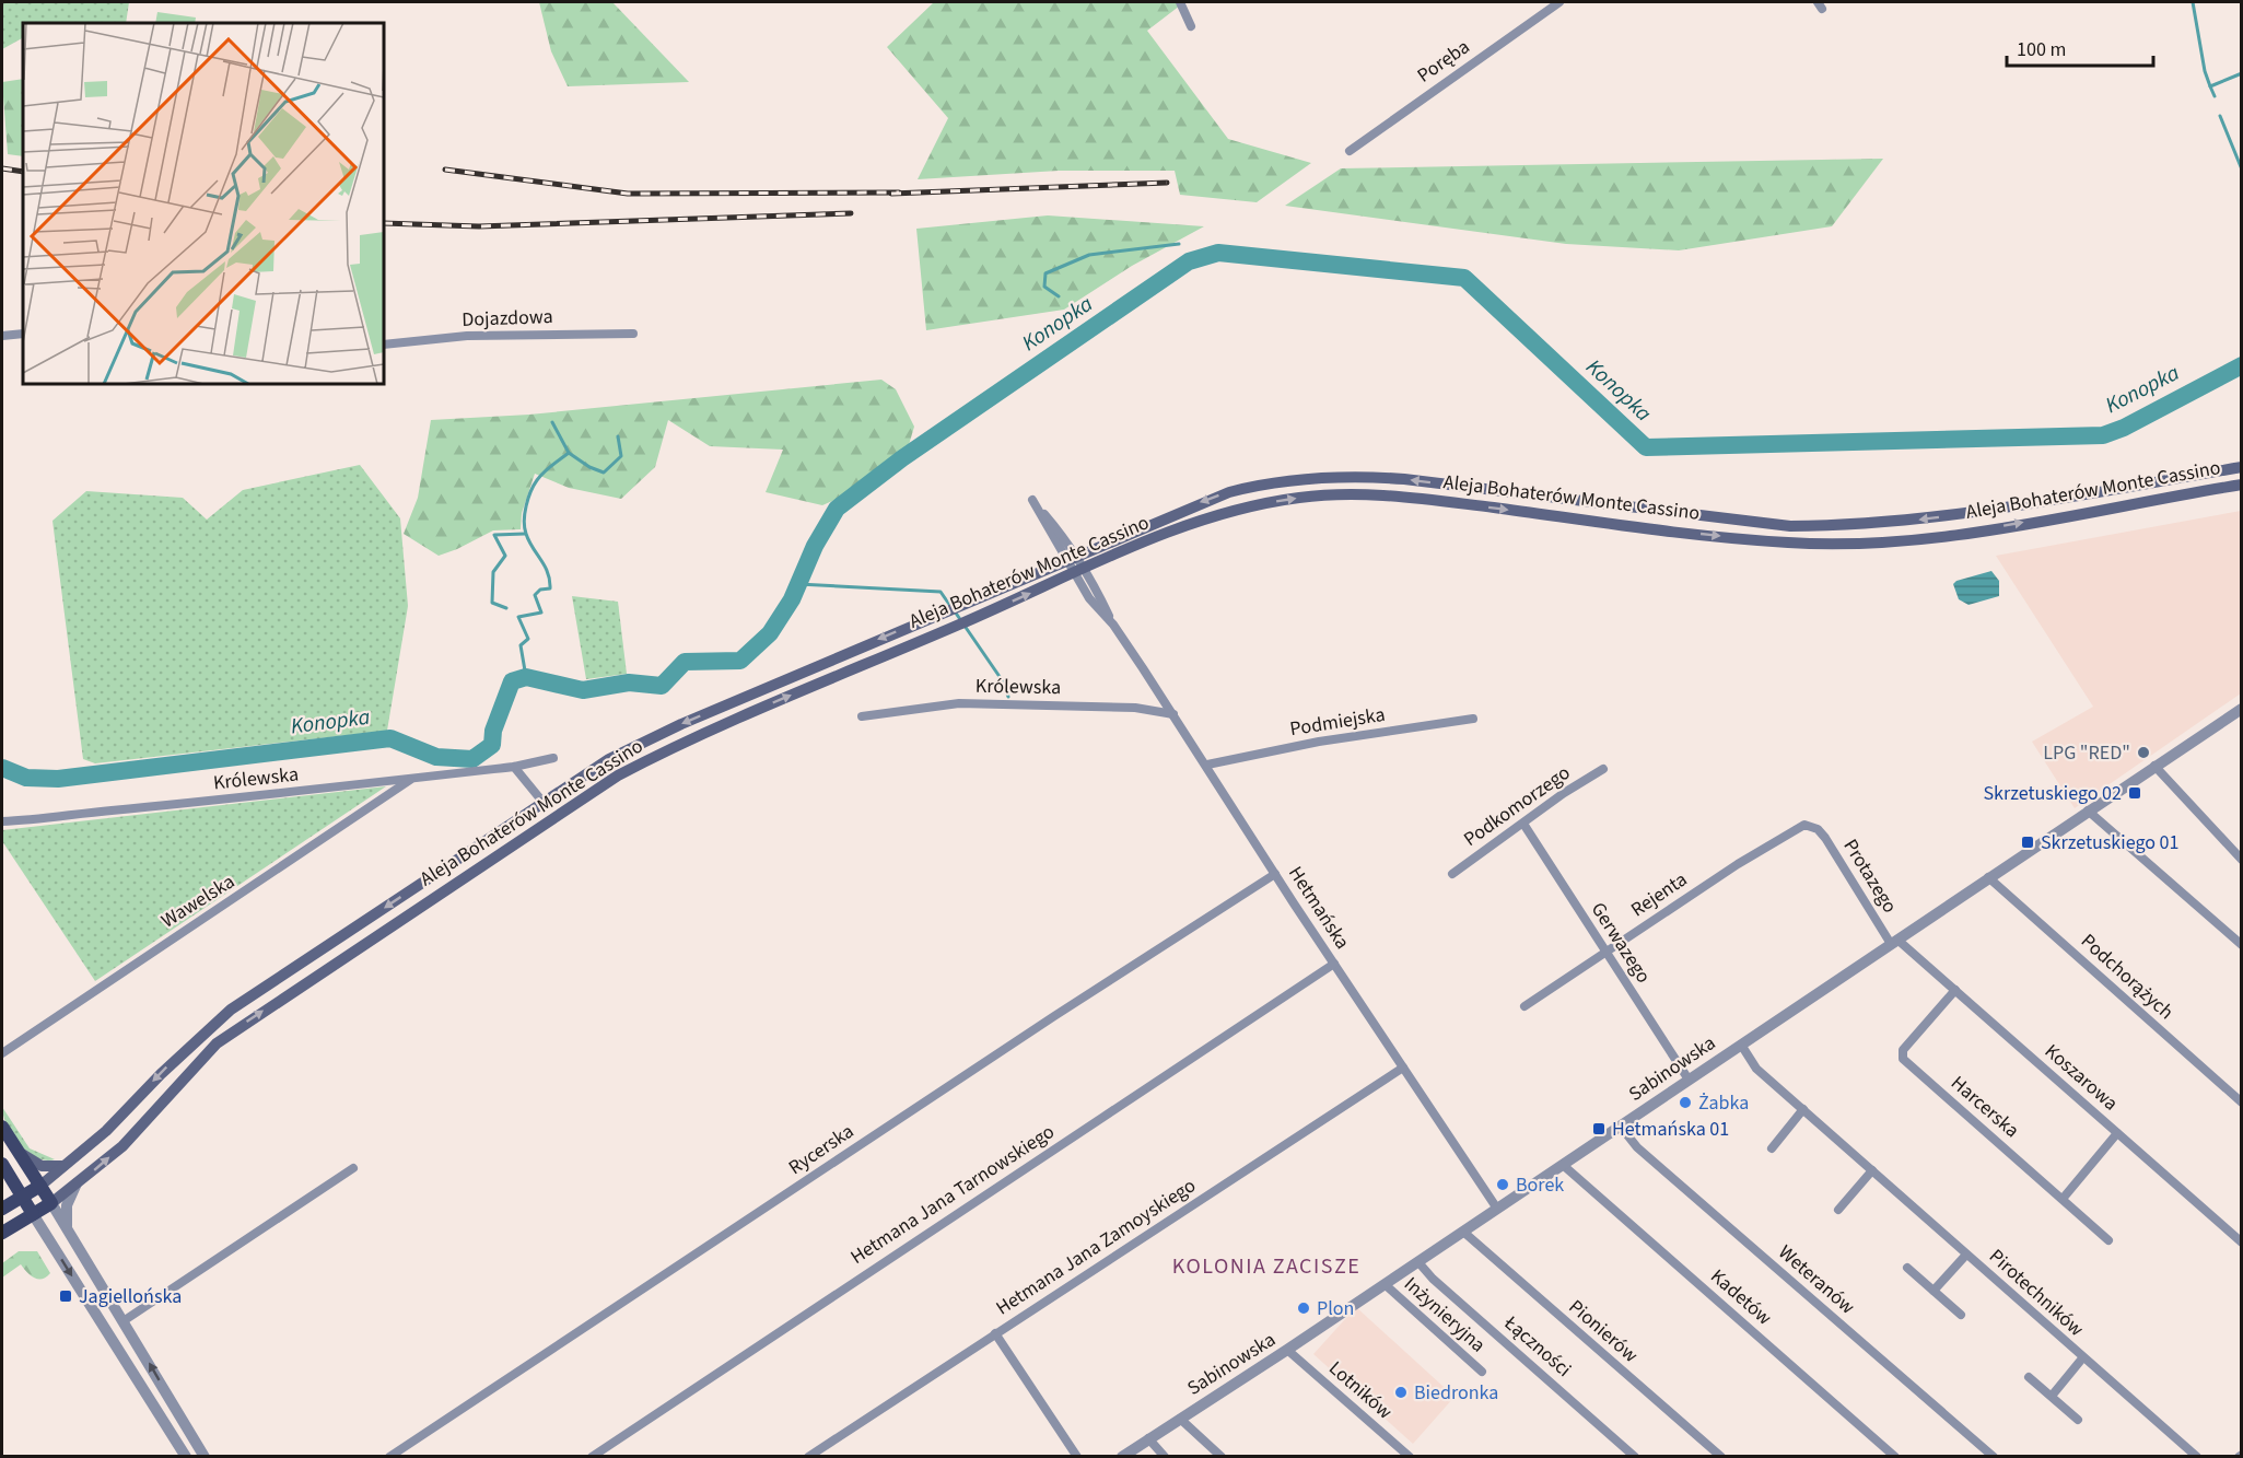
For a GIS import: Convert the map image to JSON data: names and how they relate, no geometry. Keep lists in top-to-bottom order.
{
  "streets": {
    "main road": ["Aleja Bohaterów Monte Cassino"],
    "street": [
      "Poręba",
      "Dojazdowa",
      "Królewska",
      "Podmiejska",
      "Podkomorzego",
      "Protazego",
      "Rejenta",
      "Wawelska",
      "Hetmańska",
      "Gerwazego",
      "Podchorążych",
      "Sabinowska",
      "Koszarowa",
      "Harcerska",
      "Rycerska",
      "Hetmana Jana Tarnowskiego",
      "Hetmana Jana Zamoyskiego",
      "Weteranów",
      "Pirotechników",
      "Kadetów",
      "Inżynieryjna",
      "Pionierów",
      "Łączności",
      "Lotników"
    ]
  },
  "crossings": [
    ["Aleja Bohaterów Monte Cassino", "Hetmańska"],
    ["Królewska", "Wawelska"],
    ["Królewska", "Hetmańska"],
    ["Podmiejska", "Hetmańska"],
    ["Podkomorzego", "Gerwazego"],
    ["Protazego", "Rejenta"],
    ["Protazego", "Sabinowska"],
    ["Protazego", "Koszarowa"],
    ["Rejenta", "Gerwazego"],
    ["Hetmańska", "Sabinowska"],
    ["Hetmańska", "Rycerska"],
    ["Hetmańska", "Hetmana Jana Tarnowskiego"],
    ["Hetmańska", "Hetmana Jana Zamoyskiego"],
    ["Gerwazego", "Sabinowska"],
    ["Podchorążych", "Sabinowska"],
    ["Sabinowska", "Koszarowa"],
    ["Sabinowska", "Weteranów"],
    ["Sabinowska", "Pirotechników"],
    ["Sabinowska", "Kadetów"],
    ["Sabinowska", "Inżynieryjna"],
    ["Sabinowska", "Pionierów"],
    ["Sabinowska", "Łączności"],
    ["Sabinowska", "Lotników"],
    ["Koszarowa", "Harcerska"]
  ],
  "districts": ["KOLONIA ZACISZE"],
  "water": ["Konopka"],
  "places": {
    "other": [
      "LPG \"RED\"",
      "Żabka",
      "Borek",
      "Plon",
      "Biedronka"
    ],
    "transit": [
      "Skrzetuskiego 02",
      "Skrzetuskiego 01",
      "Hetmańska 01",
      "Jagiellońska"
    ]
  },
  "scale_bar": "100 m"
}
